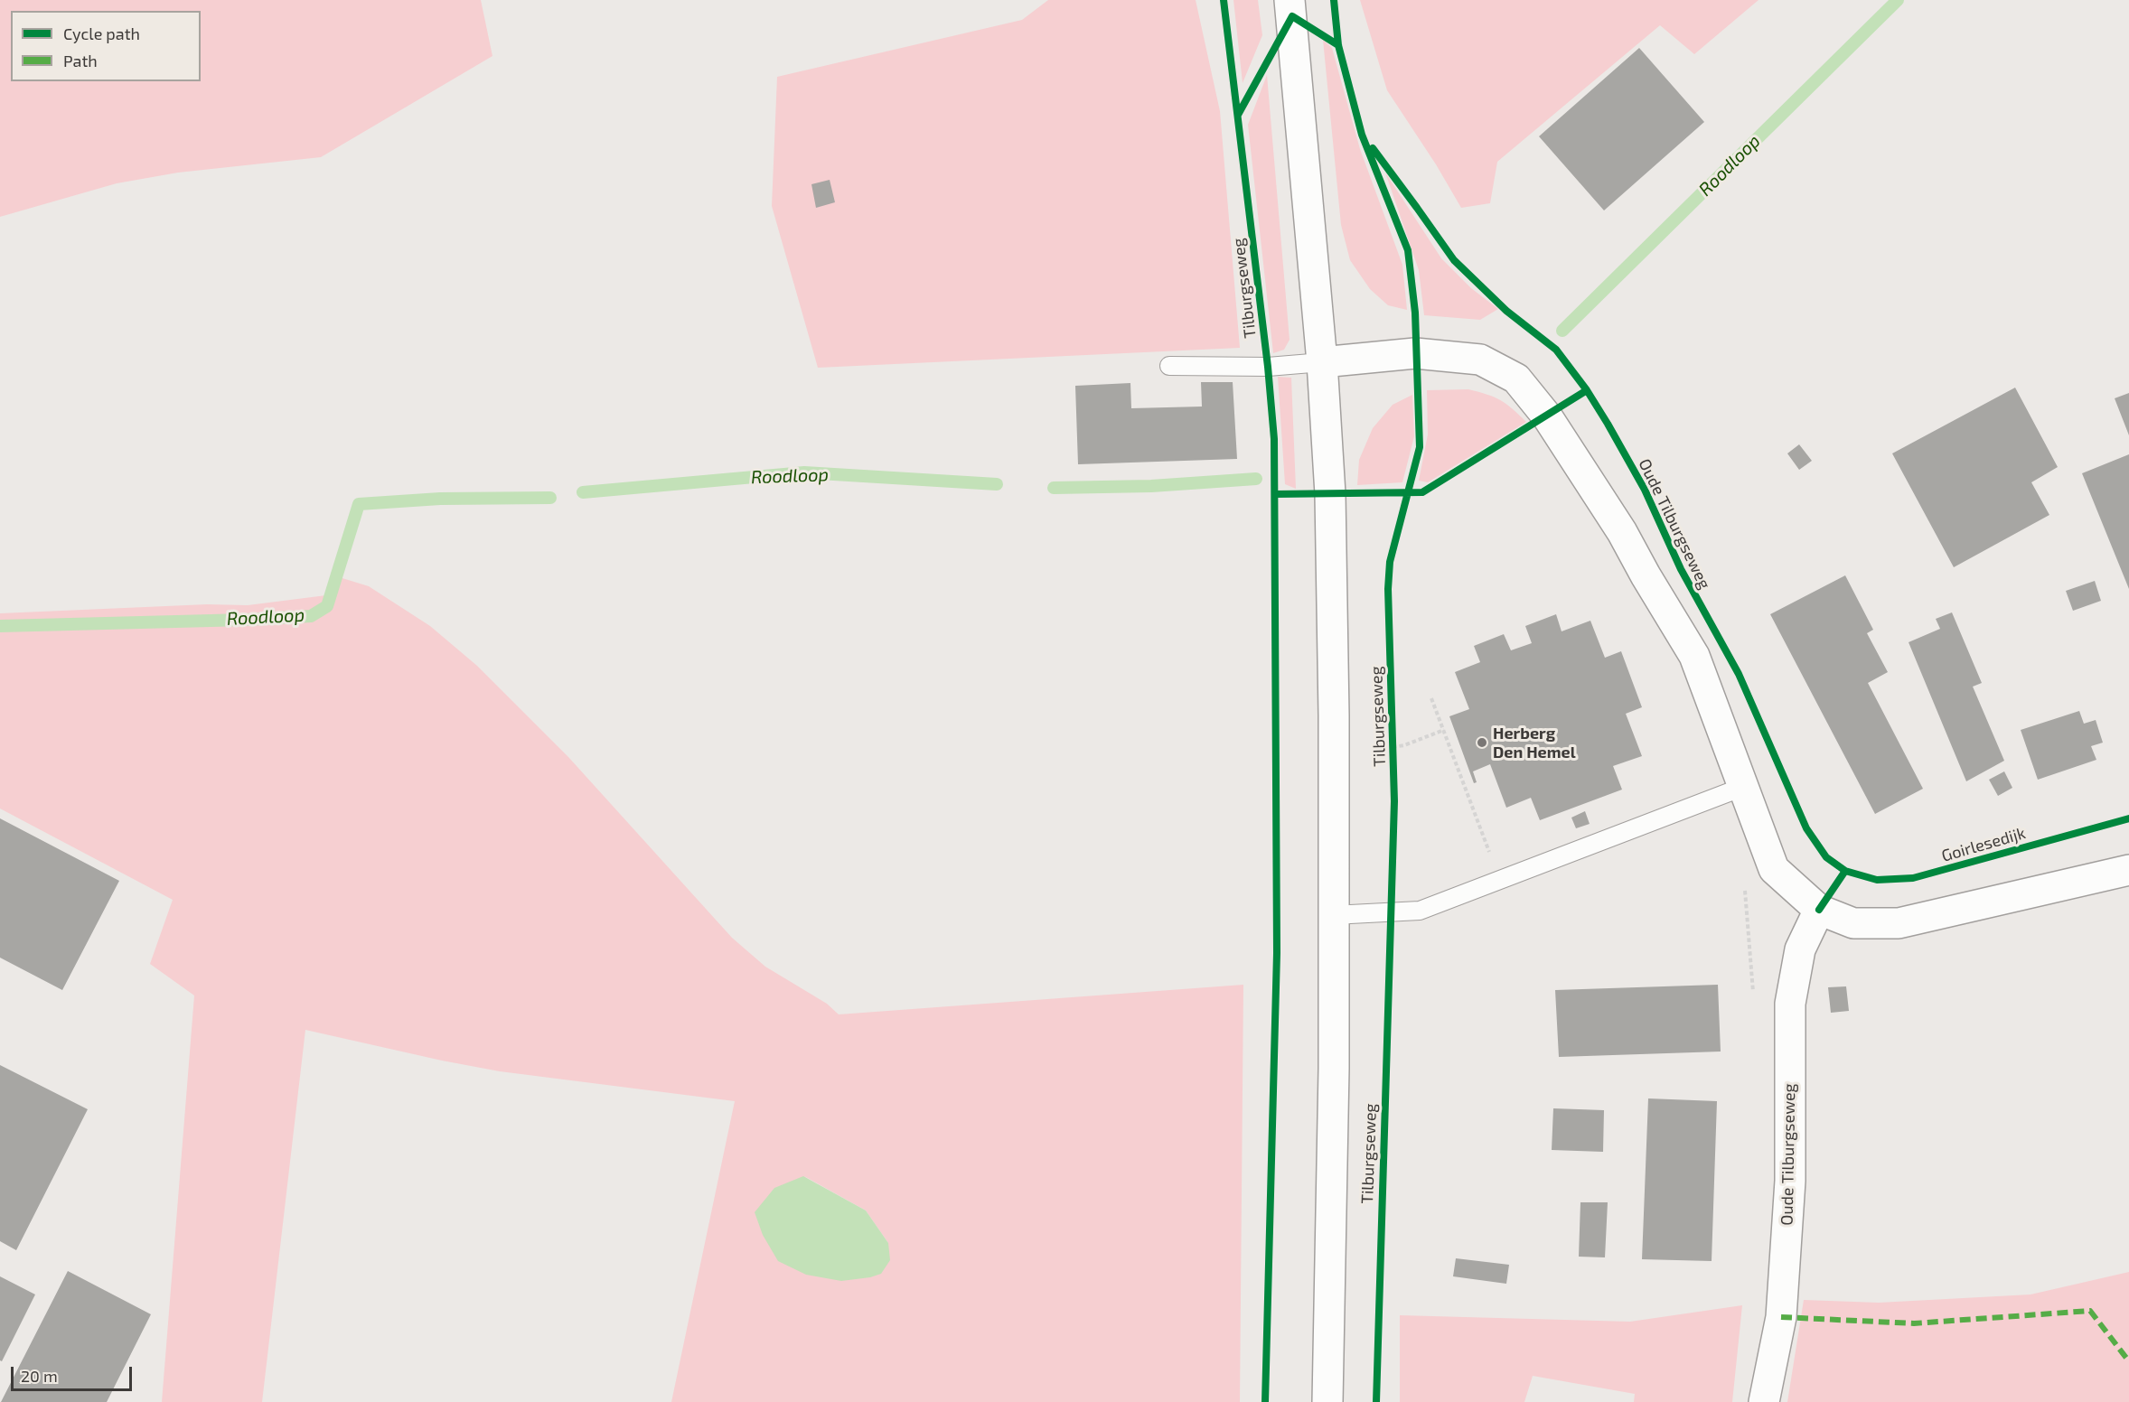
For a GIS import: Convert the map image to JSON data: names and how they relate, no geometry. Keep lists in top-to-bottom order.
{
  "streets": {
    "street": ["Oude Tilburgseweg"],
    "cycle path": ["Tilburgseweg", "Goirlesedijk"]
  },
  "water": ["Roodloop"],
  "places": ["Herberg Den Hemel"],
  "legend": ["Cycle path", "Path"],
  "scale_bar": "20 m"
}
